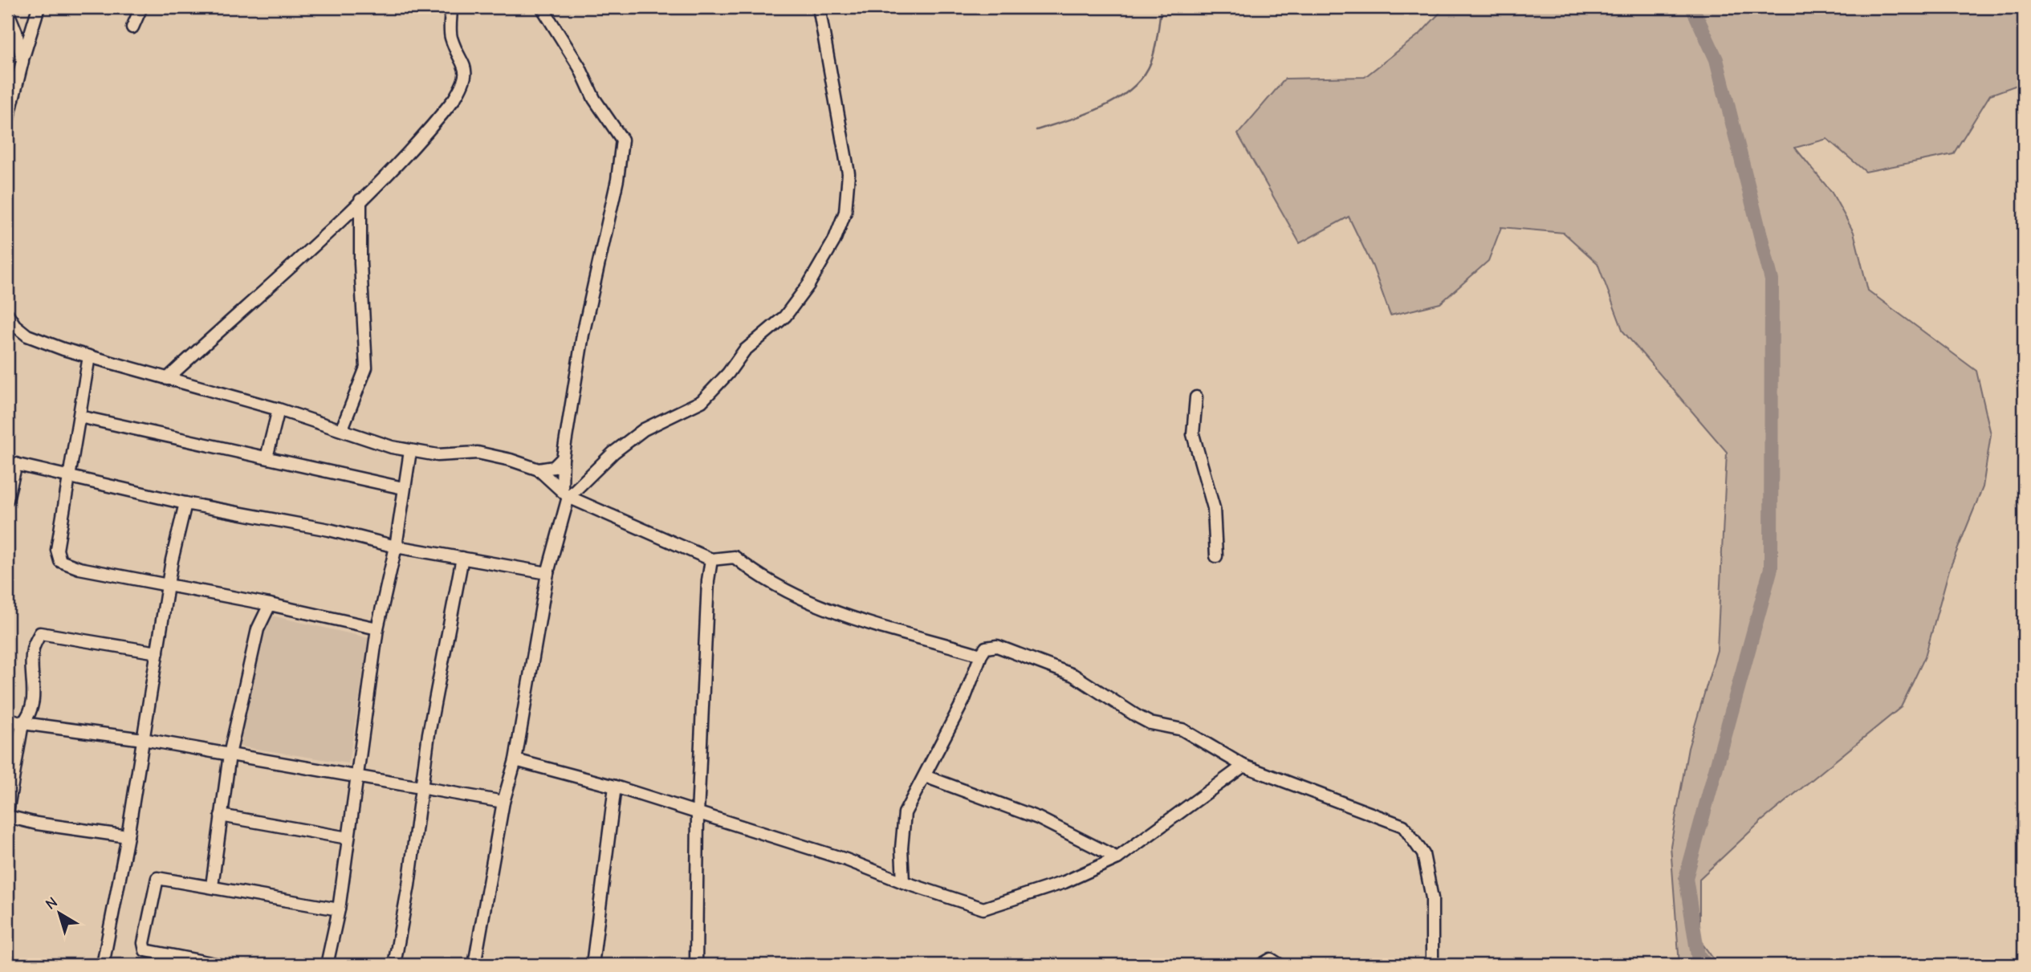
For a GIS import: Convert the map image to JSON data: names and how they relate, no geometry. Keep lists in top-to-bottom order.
{
  "north": "top left"
}
